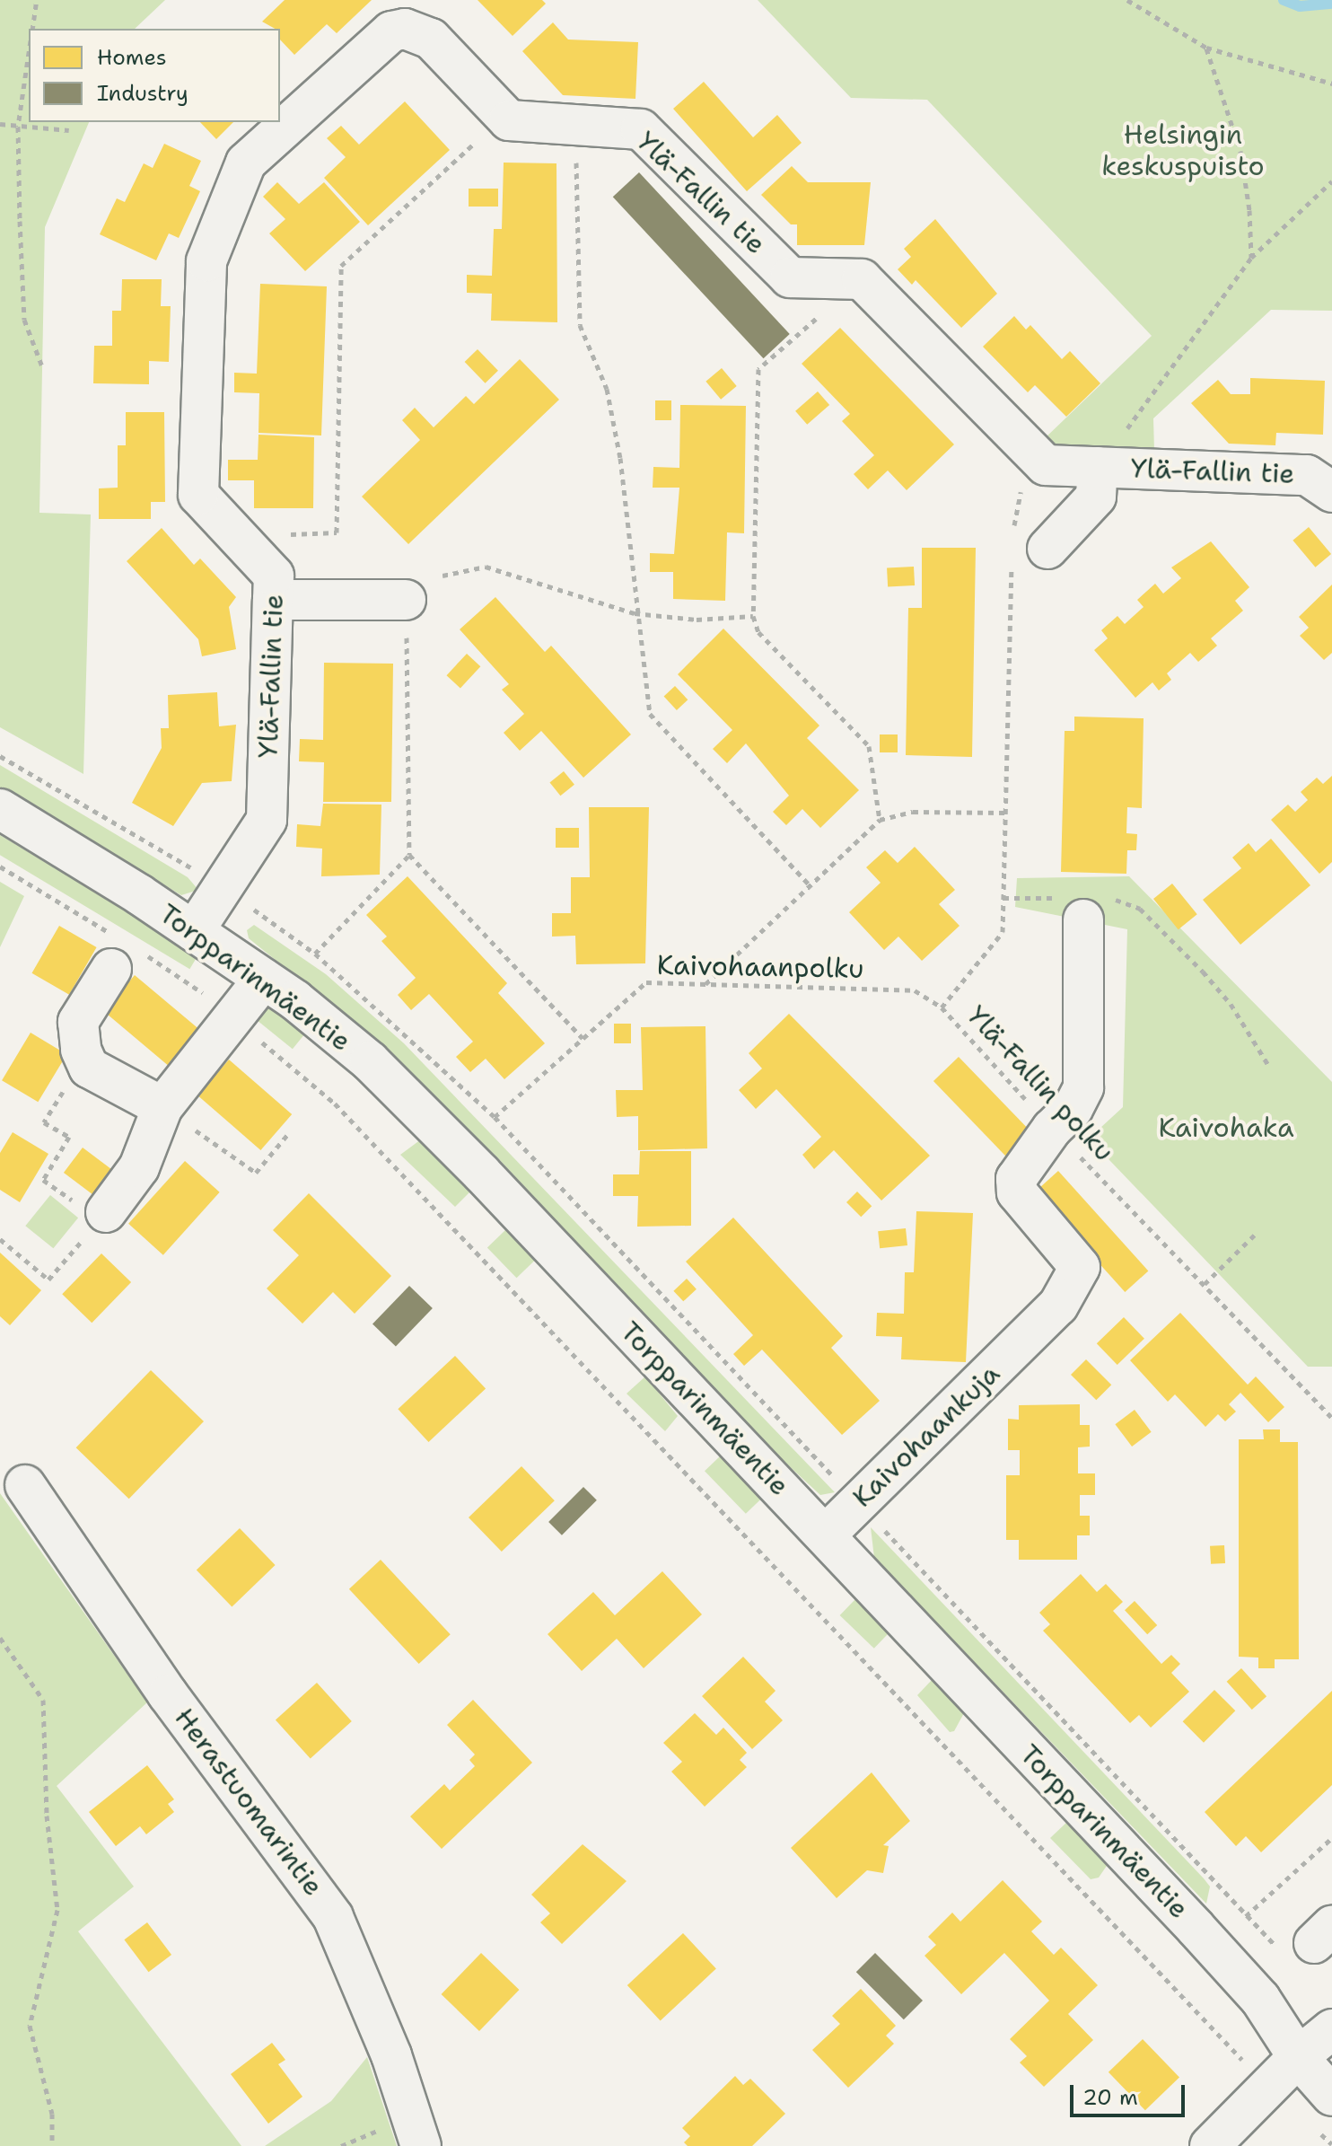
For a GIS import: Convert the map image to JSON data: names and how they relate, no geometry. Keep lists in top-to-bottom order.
{
  "streets": {
    "street": [
      "Ylä-Fallin tie",
      "Torpparinmäentie",
      "Kaivohaankuja",
      "Herastuomarintie"
    ],
    "path": ["Kaivohaanpolku", "Ylä-Fallin polku"]
  },
  "crossings": [
    ["Ylä-Fallin tie", "Torpparinmäentie"],
    ["Kaivohaanpolku", "Ylä-Fallin polku"],
    ["Torpparinmäentie", "Kaivohaankuja"],
    ["Ylä-Fallin polku", "Kaivohaankuja"]
  ],
  "parks": ["Helsingin keskuspuisto", "Kaivohaka"],
  "legend": ["Homes", "Industry"],
  "scale_bar": "20 m"
}
